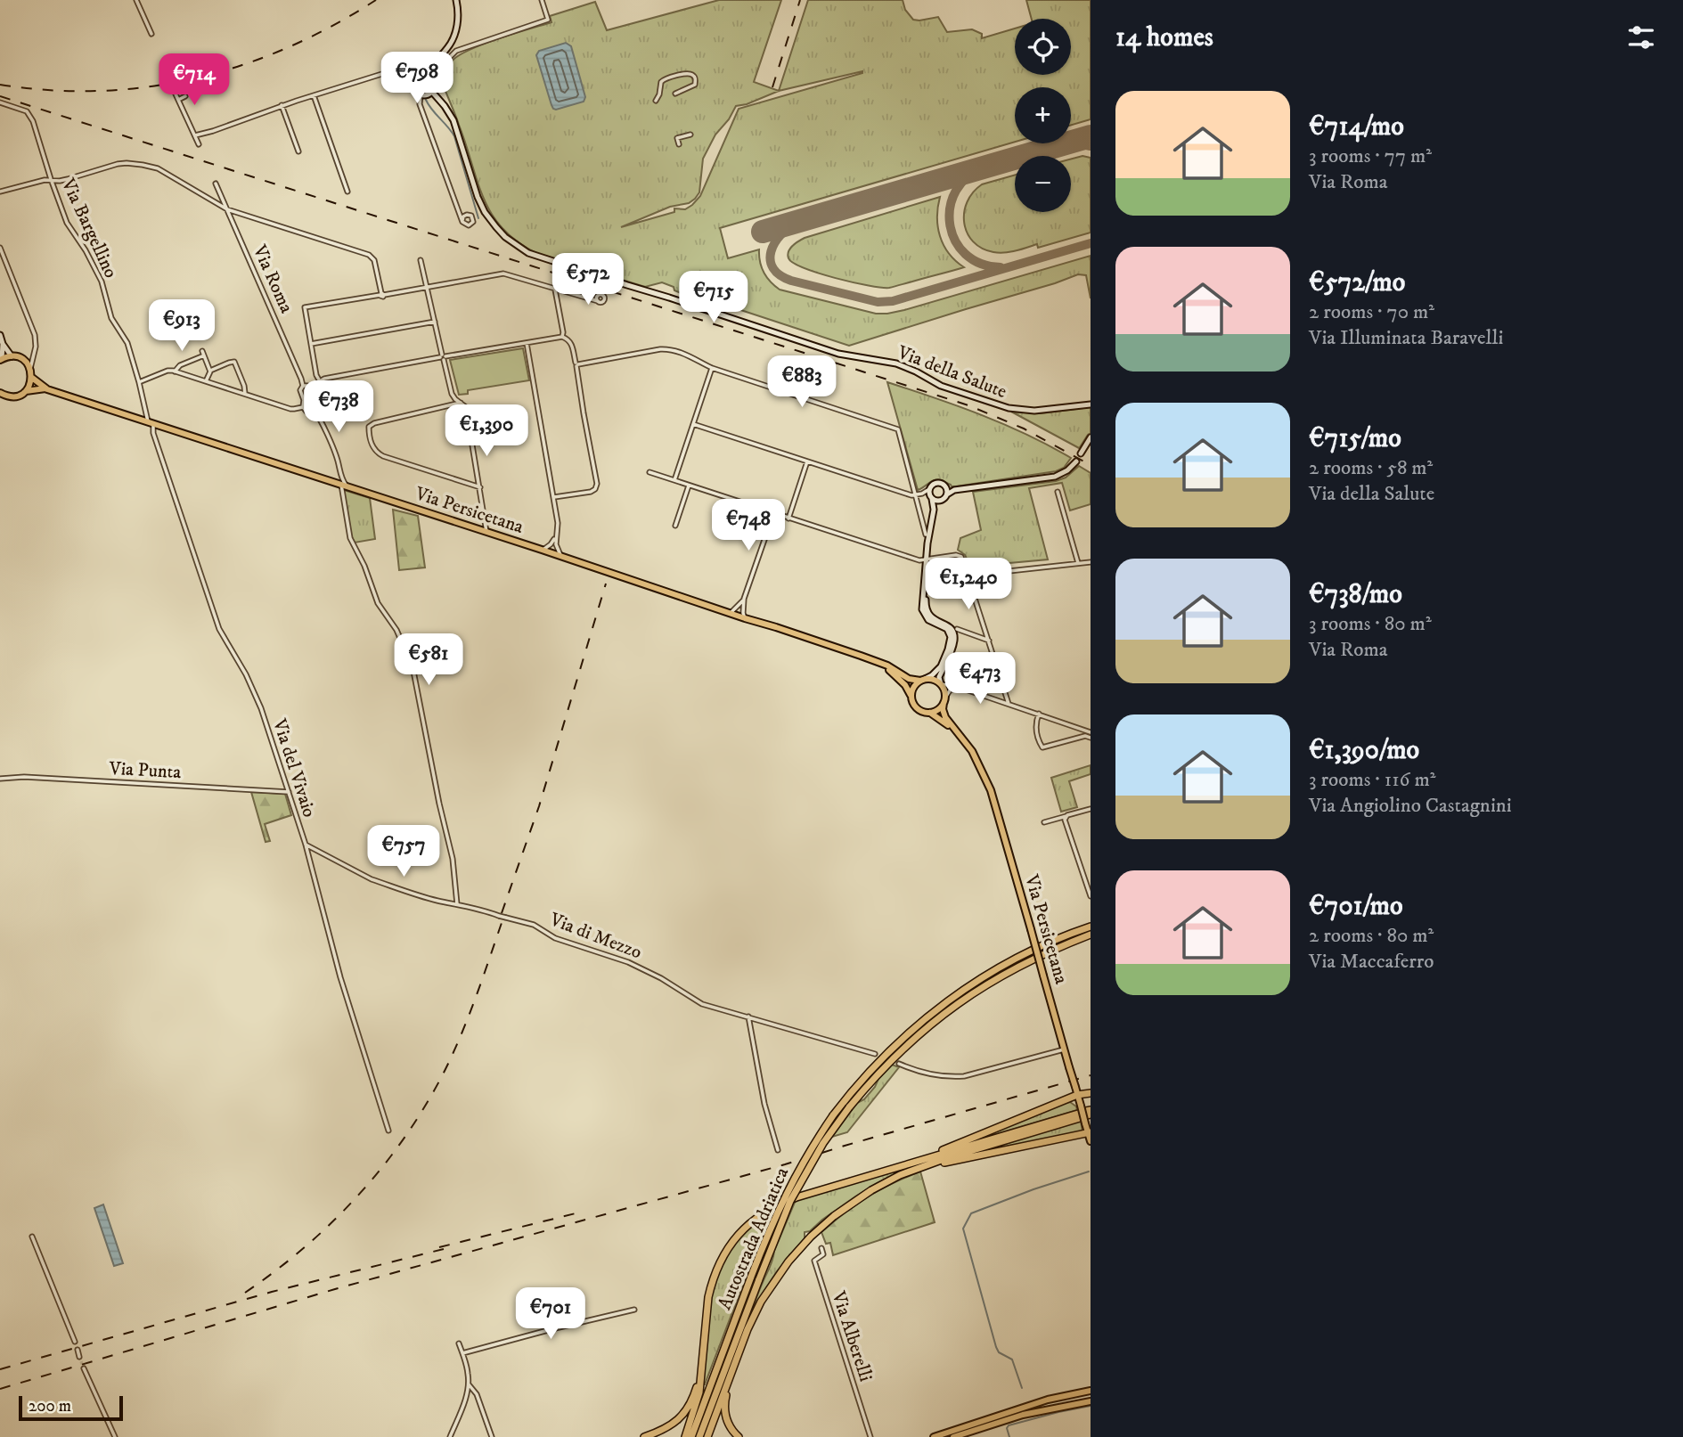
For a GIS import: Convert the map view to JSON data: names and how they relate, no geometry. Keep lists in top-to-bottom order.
{
  "streets": {
    "highway": ["Autostrada Adriatica"],
    "main road": ["Via Persicetana"],
    "street": [
      "Via Bargellino",
      "Via Roma",
      "Via della Salute",
      "Via del Vivaio",
      "Via Punta",
      "Via di Mezzo",
      "Via Alberelli"
    ]
  },
  "crossings": [
    ["Via Bargellino", "Via Persicetana"],
    ["Via Bargellino", "Via del Vivaio"],
    ["Via Persicetana", "Via del Vivaio"],
    ["Via del Vivaio", "Via Punta"],
    ["Via del Vivaio", "Via di Mezzo"]
  ],
  "scale_bar": "200 m",
  "page": {
    "heading": "14 homes",
    "map_buttons": ["+", "−"],
    "price": [
      "€798",
      "€714",
      "€572",
      "€715",
      "€913",
      "€883",
      "€738",
      "€1,390",
      "€748",
      "€1,240",
      "€581",
      "€473",
      "€757",
      "€701"
    ],
    "list": [
      {
        "name": "€714/mo",
        "note": "3 rooms · 77 m² · Via Roma"
      },
      {
        "name": "€572/mo",
        "note": "2 rooms · 70 m² · Via Illuminata Baravelli"
      },
      {
        "name": "€715/mo",
        "note": "2 rooms · 58 m² · Via della Salute"
      },
      {
        "name": "€738/mo",
        "note": "3 rooms · 80 m² · Via Roma"
      },
      {
        "name": "€1,390/mo",
        "note": "3 rooms · 116 m² · Via Angiolino Castagnini"
      },
      {
        "name": "€701/mo",
        "note": "2 rooms · 80 m² · Via Maccaferro"
      }
    ],
    "scale": "200 m"
  }
}
